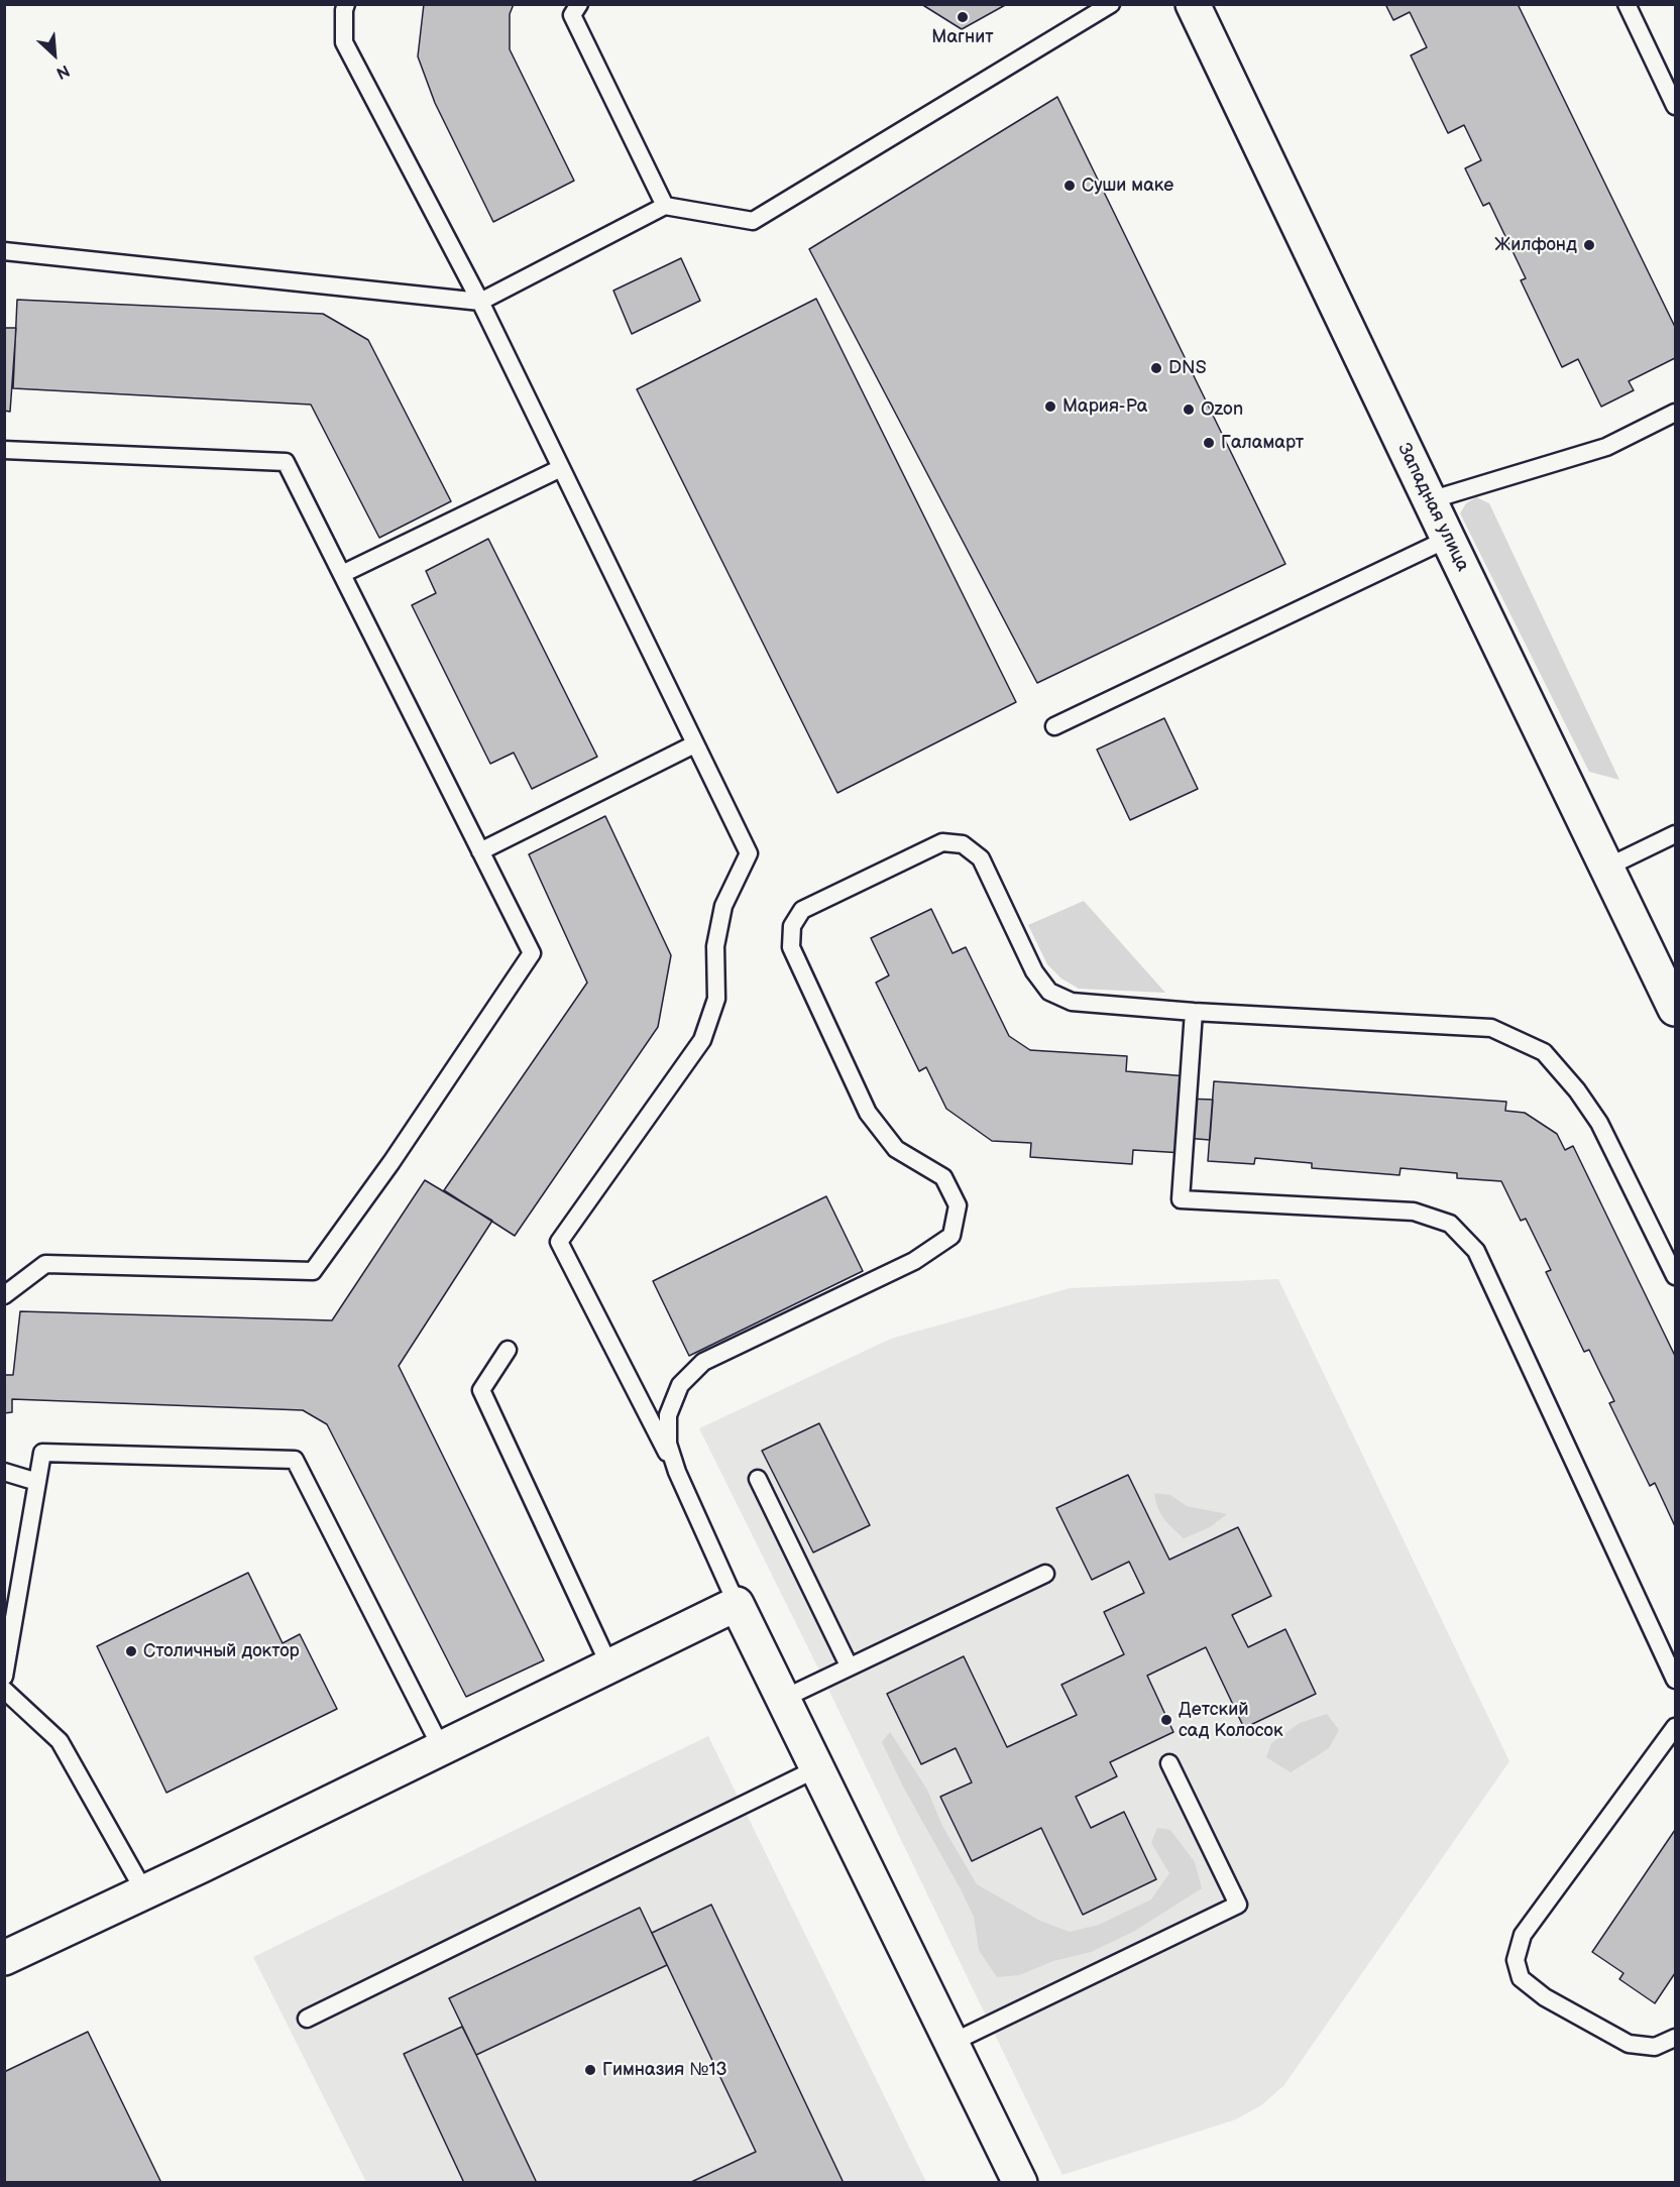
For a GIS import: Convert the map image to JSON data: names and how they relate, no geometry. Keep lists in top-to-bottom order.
{
  "streets": {
    "street": ["Западная улица"]
  },
  "places": [
    "Магнит",
    "Суши маке",
    "Жилфонд",
    "DNS",
    "Мария-Ра",
    "Ozon",
    "Галамарт",
    "Столичный доктор",
    "Детский сад Колосок",
    "Гимназия №13"
  ],
  "north": "bottom right"
}
